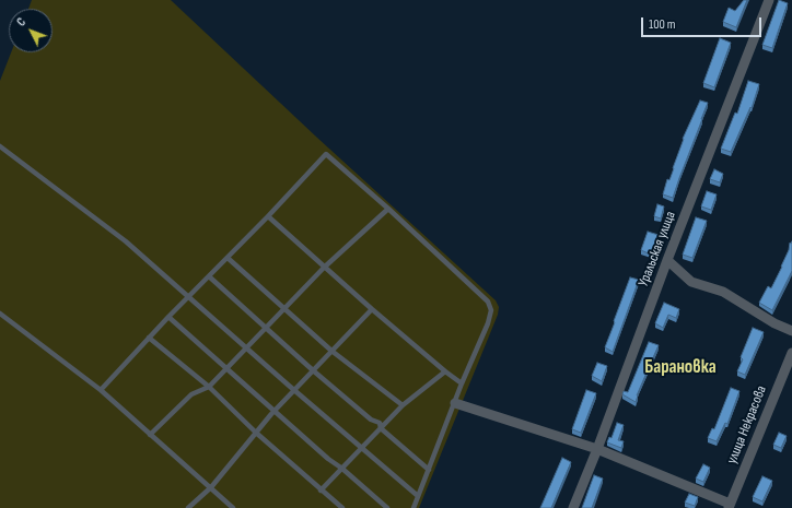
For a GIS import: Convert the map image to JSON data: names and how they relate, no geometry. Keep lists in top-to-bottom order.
{
  "streets": {
    "street": ["Уральская улица", "улица Некрасова"]
  },
  "districts": ["Барановка"],
  "scale_bar": "100 m",
  "north": "top left"
}
